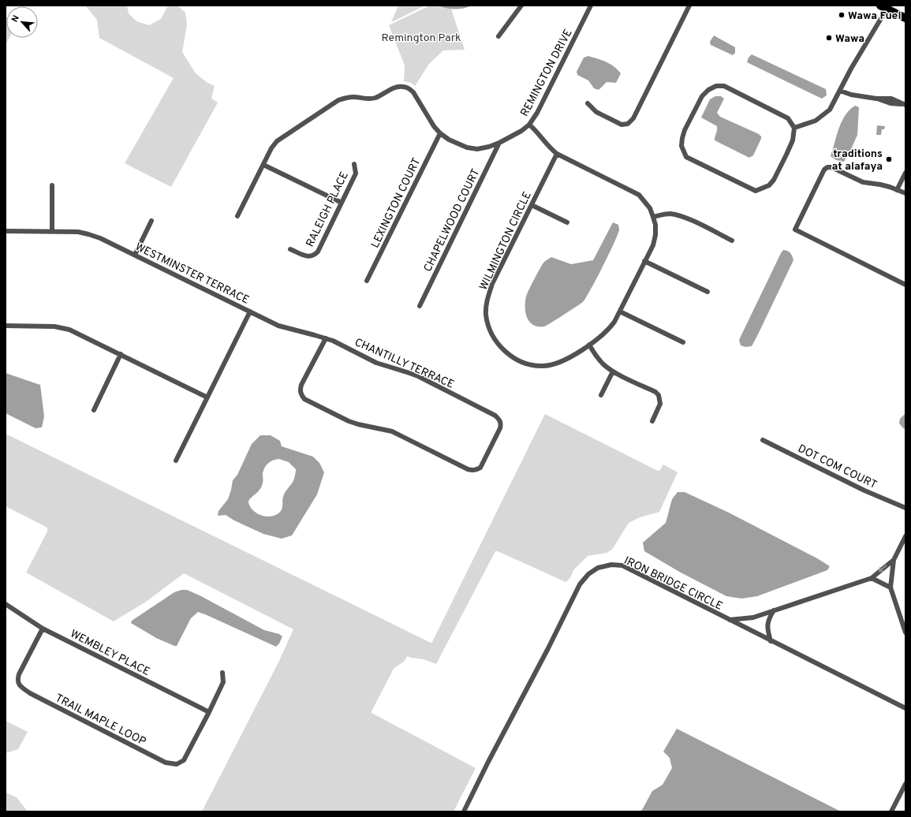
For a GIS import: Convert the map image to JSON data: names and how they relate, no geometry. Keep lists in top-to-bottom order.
{
  "streets": {
    "street": [
      "REMINGTON DRIVE",
      "LEXINGTON COURT",
      "RALEIGH PLACE",
      "CHAPELWOOD COURT",
      "WILMINGTON CIRCLE",
      "WESTMINSTER TERRACE",
      "CHANTILLY TERRACE",
      "DOT COM COURT",
      "IRON BRIDGE CIRCLE",
      "WEMBLEY PLACE",
      "TRAIL MAPLE LOOP"
    ]
  },
  "crossings": [
    ["REMINGTON DRIVE", "LEXINGTON COURT"],
    ["REMINGTON DRIVE", "CHAPELWOOD COURT"],
    ["REMINGTON DRIVE", "WILMINGTON CIRCLE"],
    ["WESTMINSTER TERRACE", "CHANTILLY TERRACE"],
    ["WEMBLEY PLACE", "TRAIL MAPLE LOOP"]
  ],
  "parks": ["Remington Park"],
  "places": ["Wawa Fuel", "Wawa", "traditions at alafaya"],
  "north": "top left"
}
